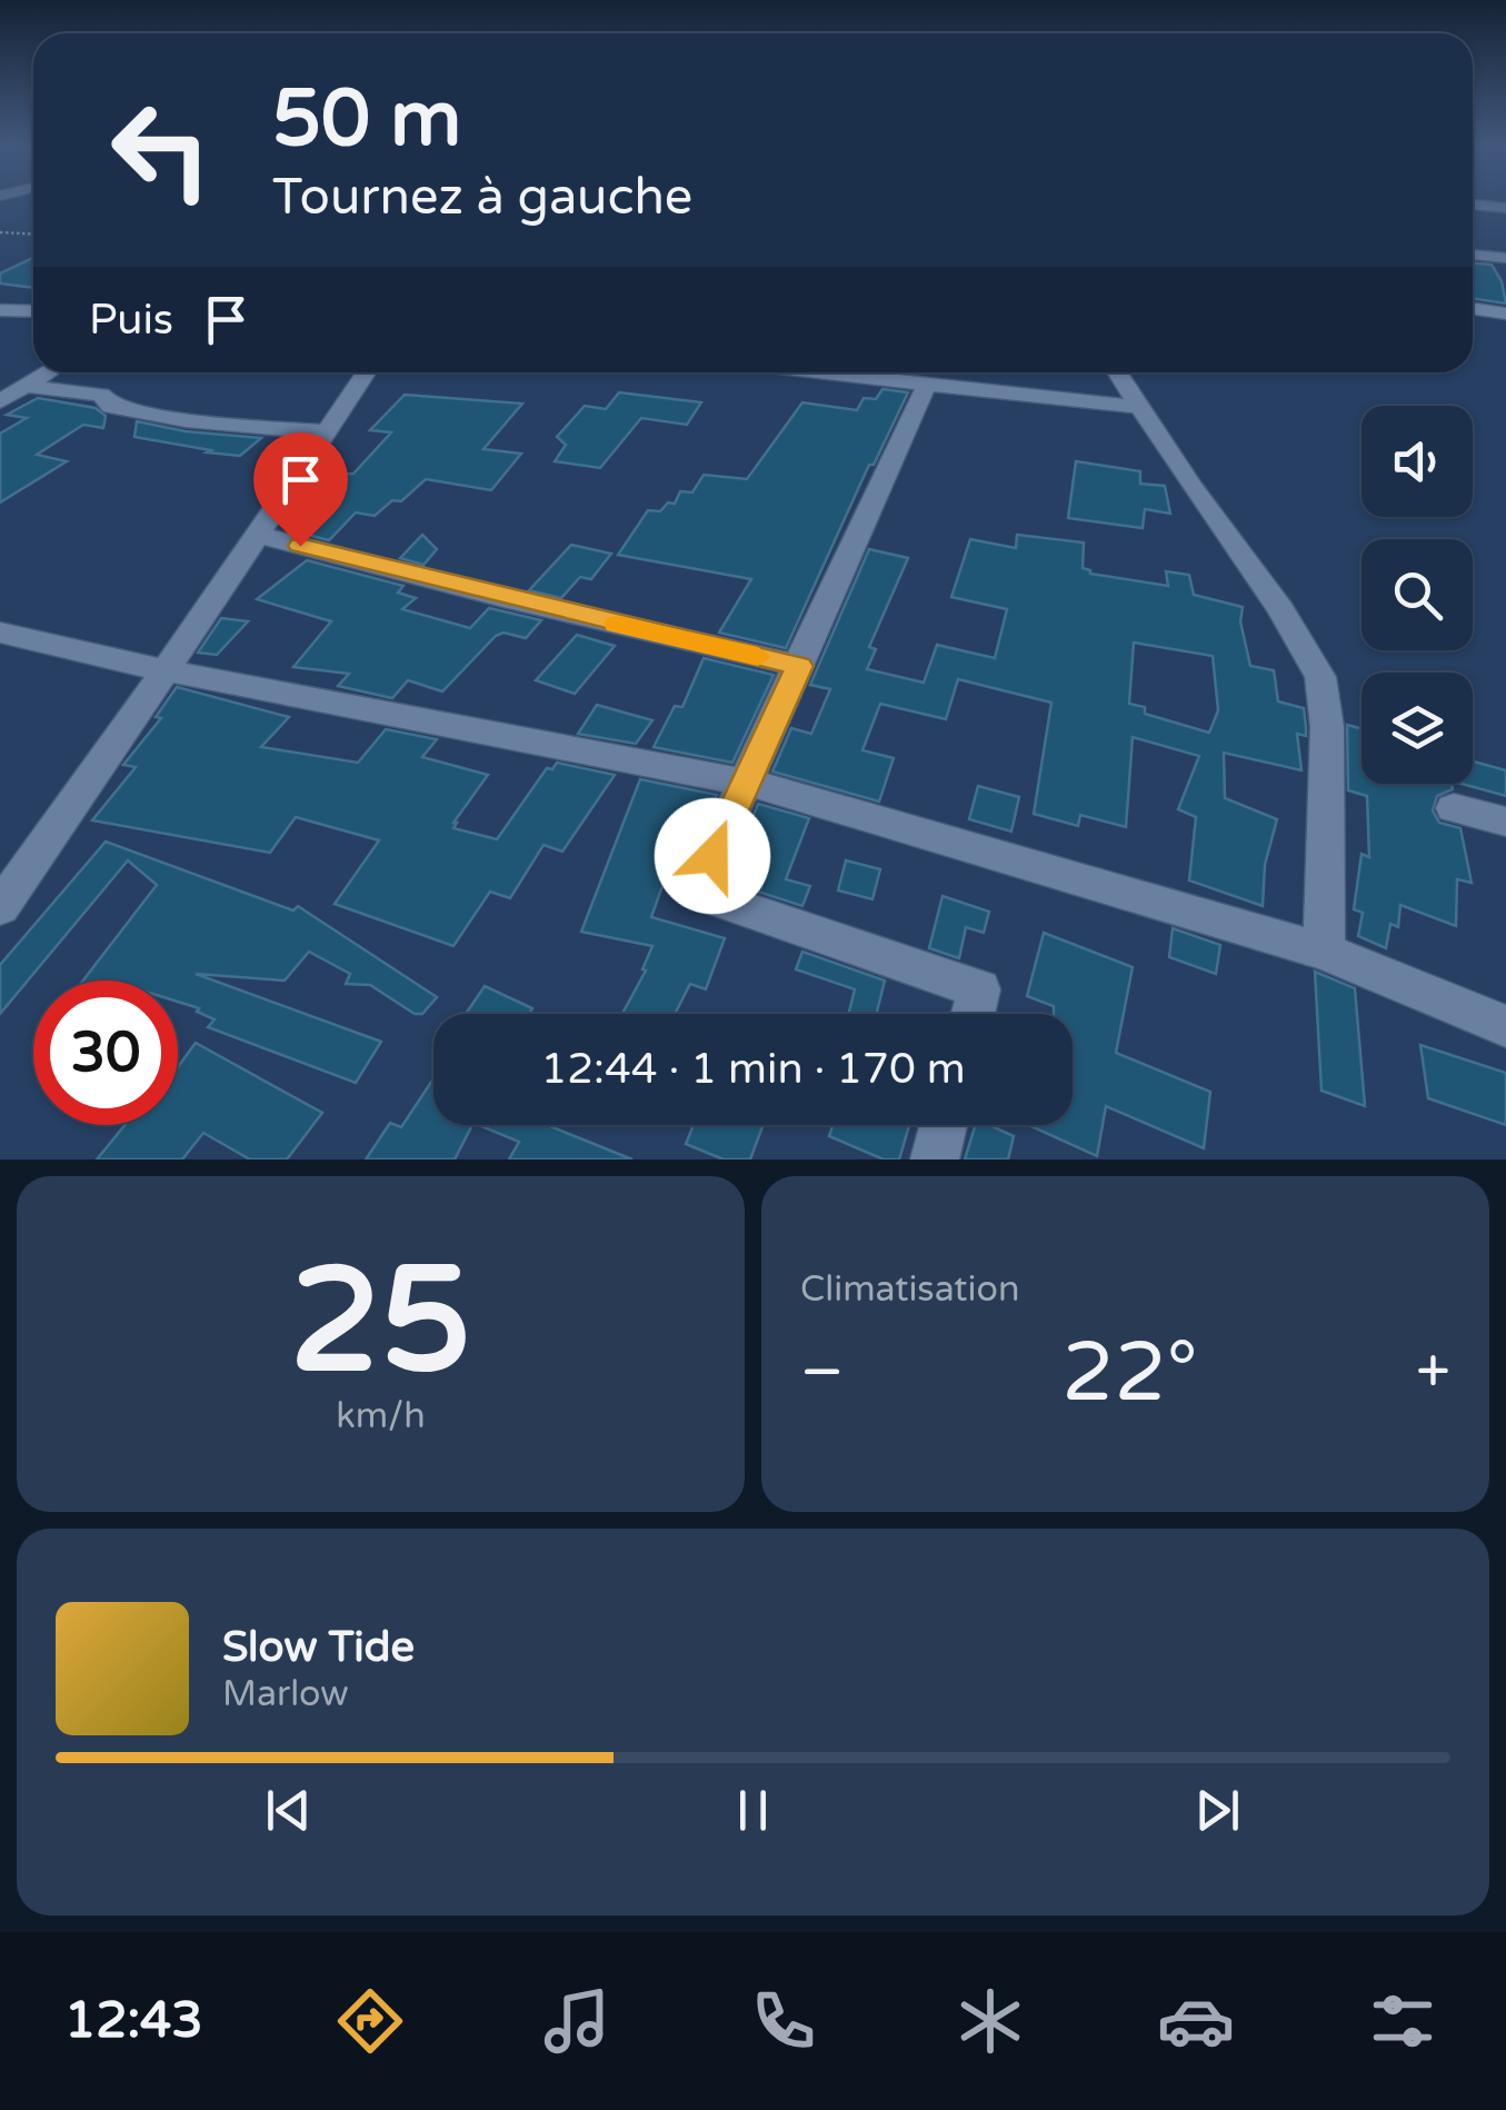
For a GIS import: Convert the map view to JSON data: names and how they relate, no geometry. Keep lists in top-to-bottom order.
{
  "page": {
    "turn": ["50 m", "Tournez à gauche"],
    "then": "Puis",
    "limit": "30",
    "trip": "12:44 · 1 min · 170 m",
    "tile": [
      ["25", "km/h"],
      "Climatisation"
    ],
    "heat": ["−", "22°", "+"],
    "song": ["Slow Tide", "Marlow"],
    "tabs": "12:43"
  }
}
